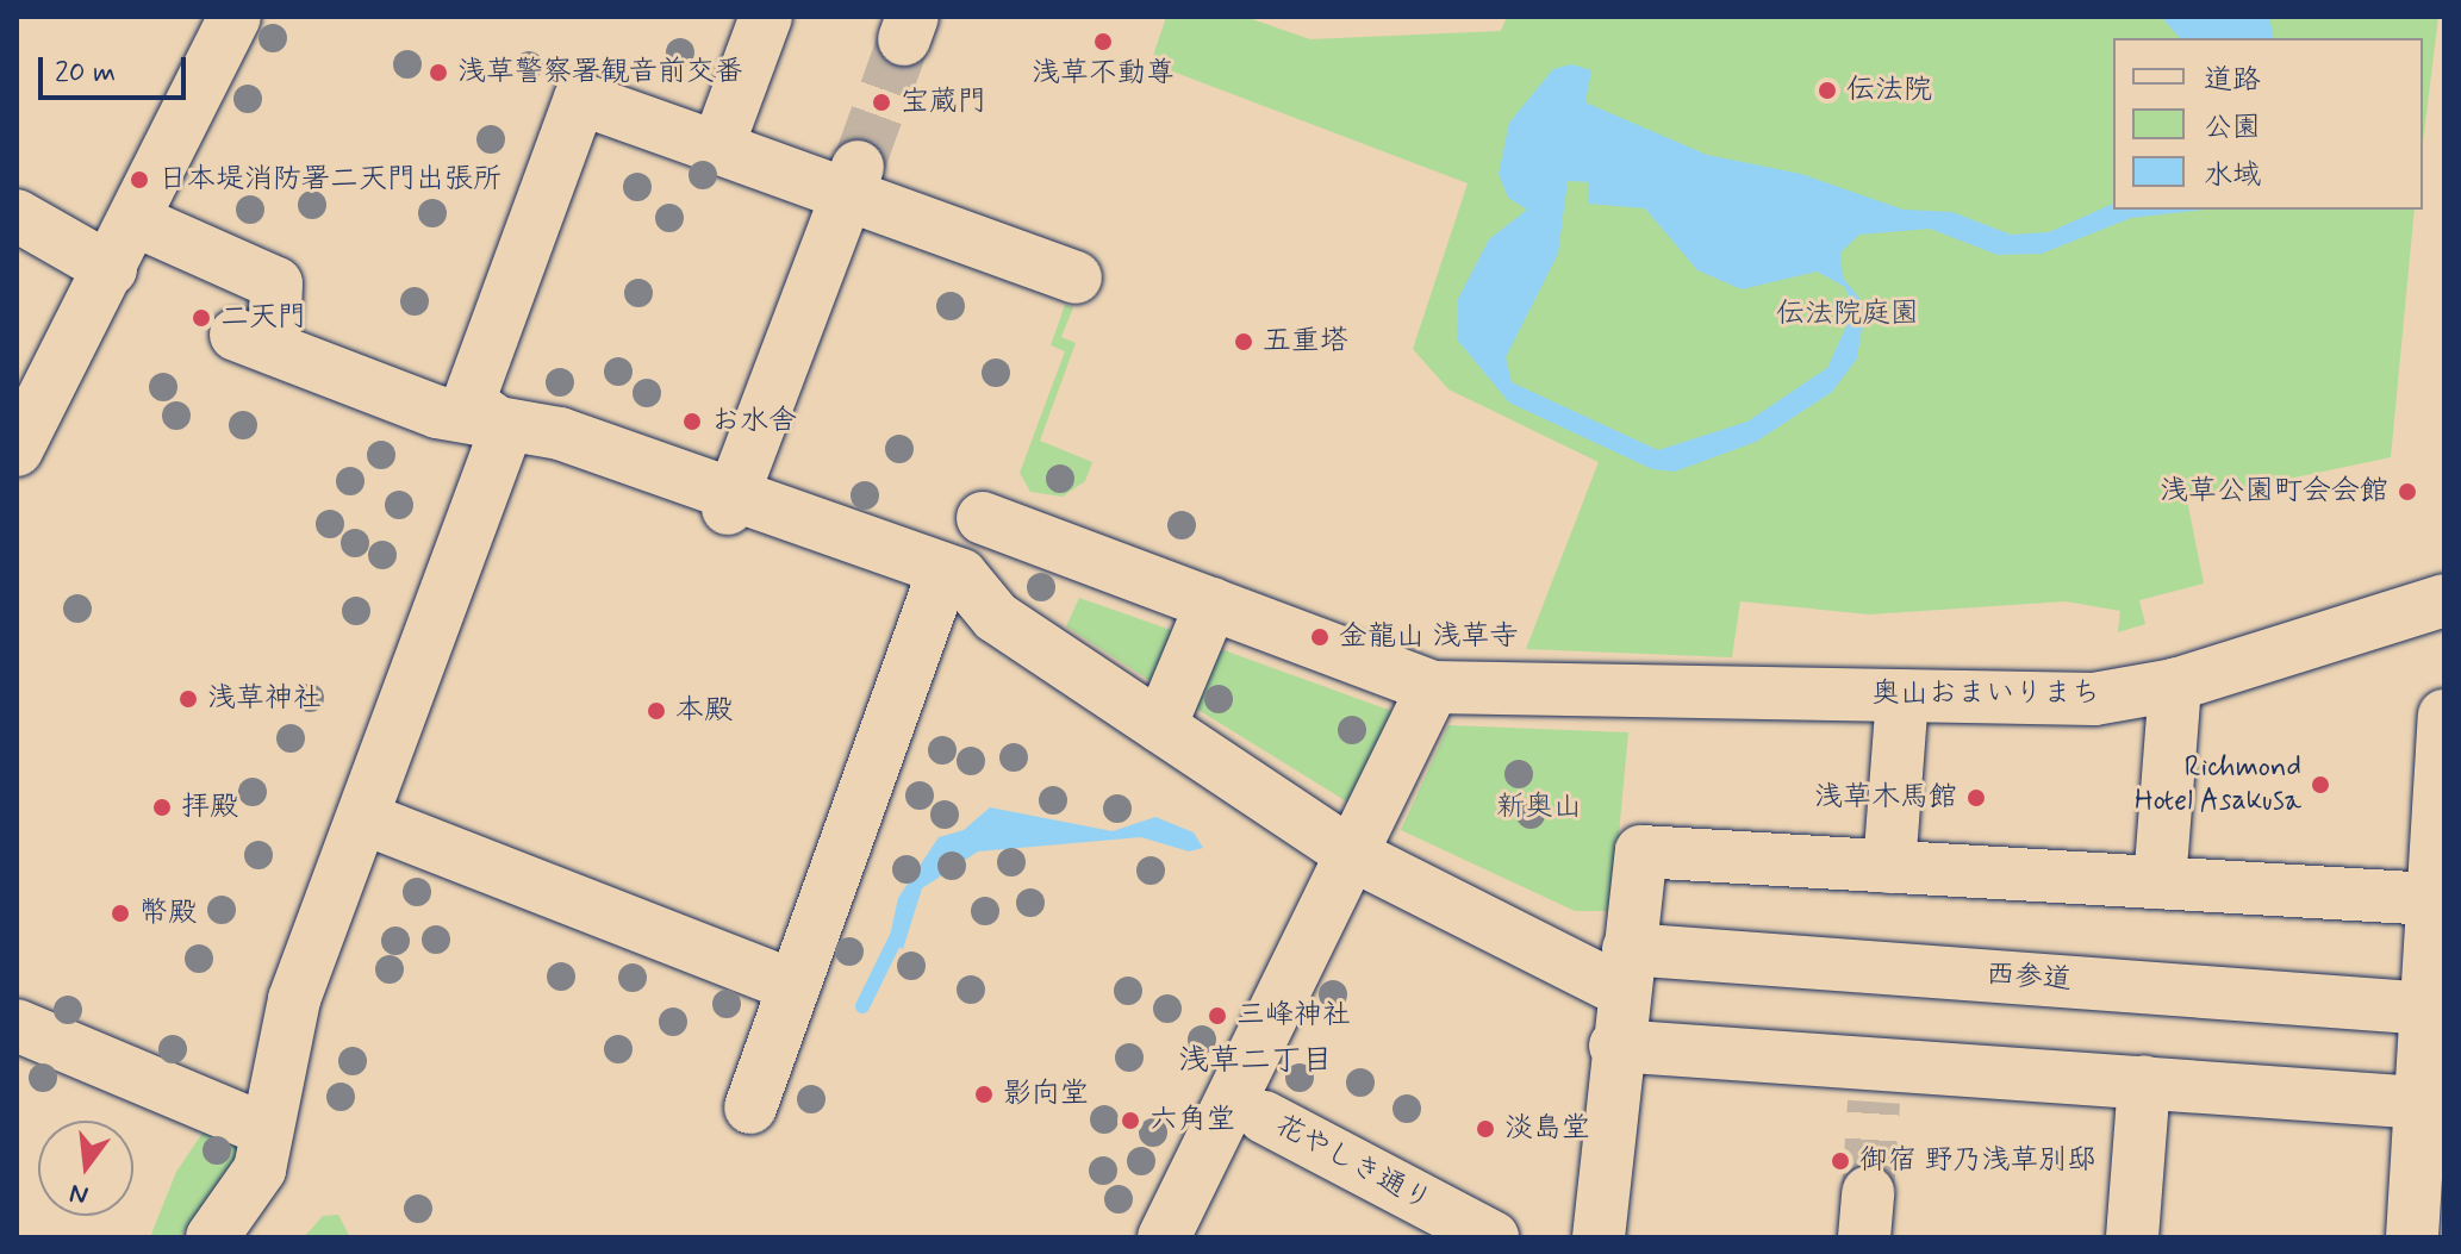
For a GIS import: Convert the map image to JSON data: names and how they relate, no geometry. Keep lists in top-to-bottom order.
{
  "streets": {
    "street": ["奥山おまいりまち", "西参道", "花やしき通り"]
  },
  "districts": ["浅草二丁目"],
  "parks": ["伝法院庭園", "新奥山"],
  "places": [
    "浅草不動尊",
    "浅草警察署観音前交番",
    "伝法院",
    "宝蔵門",
    "日本堤消防署二天門出張所",
    "二天門",
    "五重塔",
    "お水舎",
    "浅草公園町会会館",
    "金龍山 浅草寺",
    "浅草神社",
    "本殿",
    "Richmond Hotel Asakusa",
    "浅草木馬館",
    "拝殿",
    "幣殿",
    "三峰神社",
    "影向堂",
    "六角堂",
    "淡島堂",
    "御宿 野乃浅草別邸"
  ],
  "legend": ["道路", "公園", "水域"],
  "scale_bar": "20 m",
  "north": "bottom"
}
